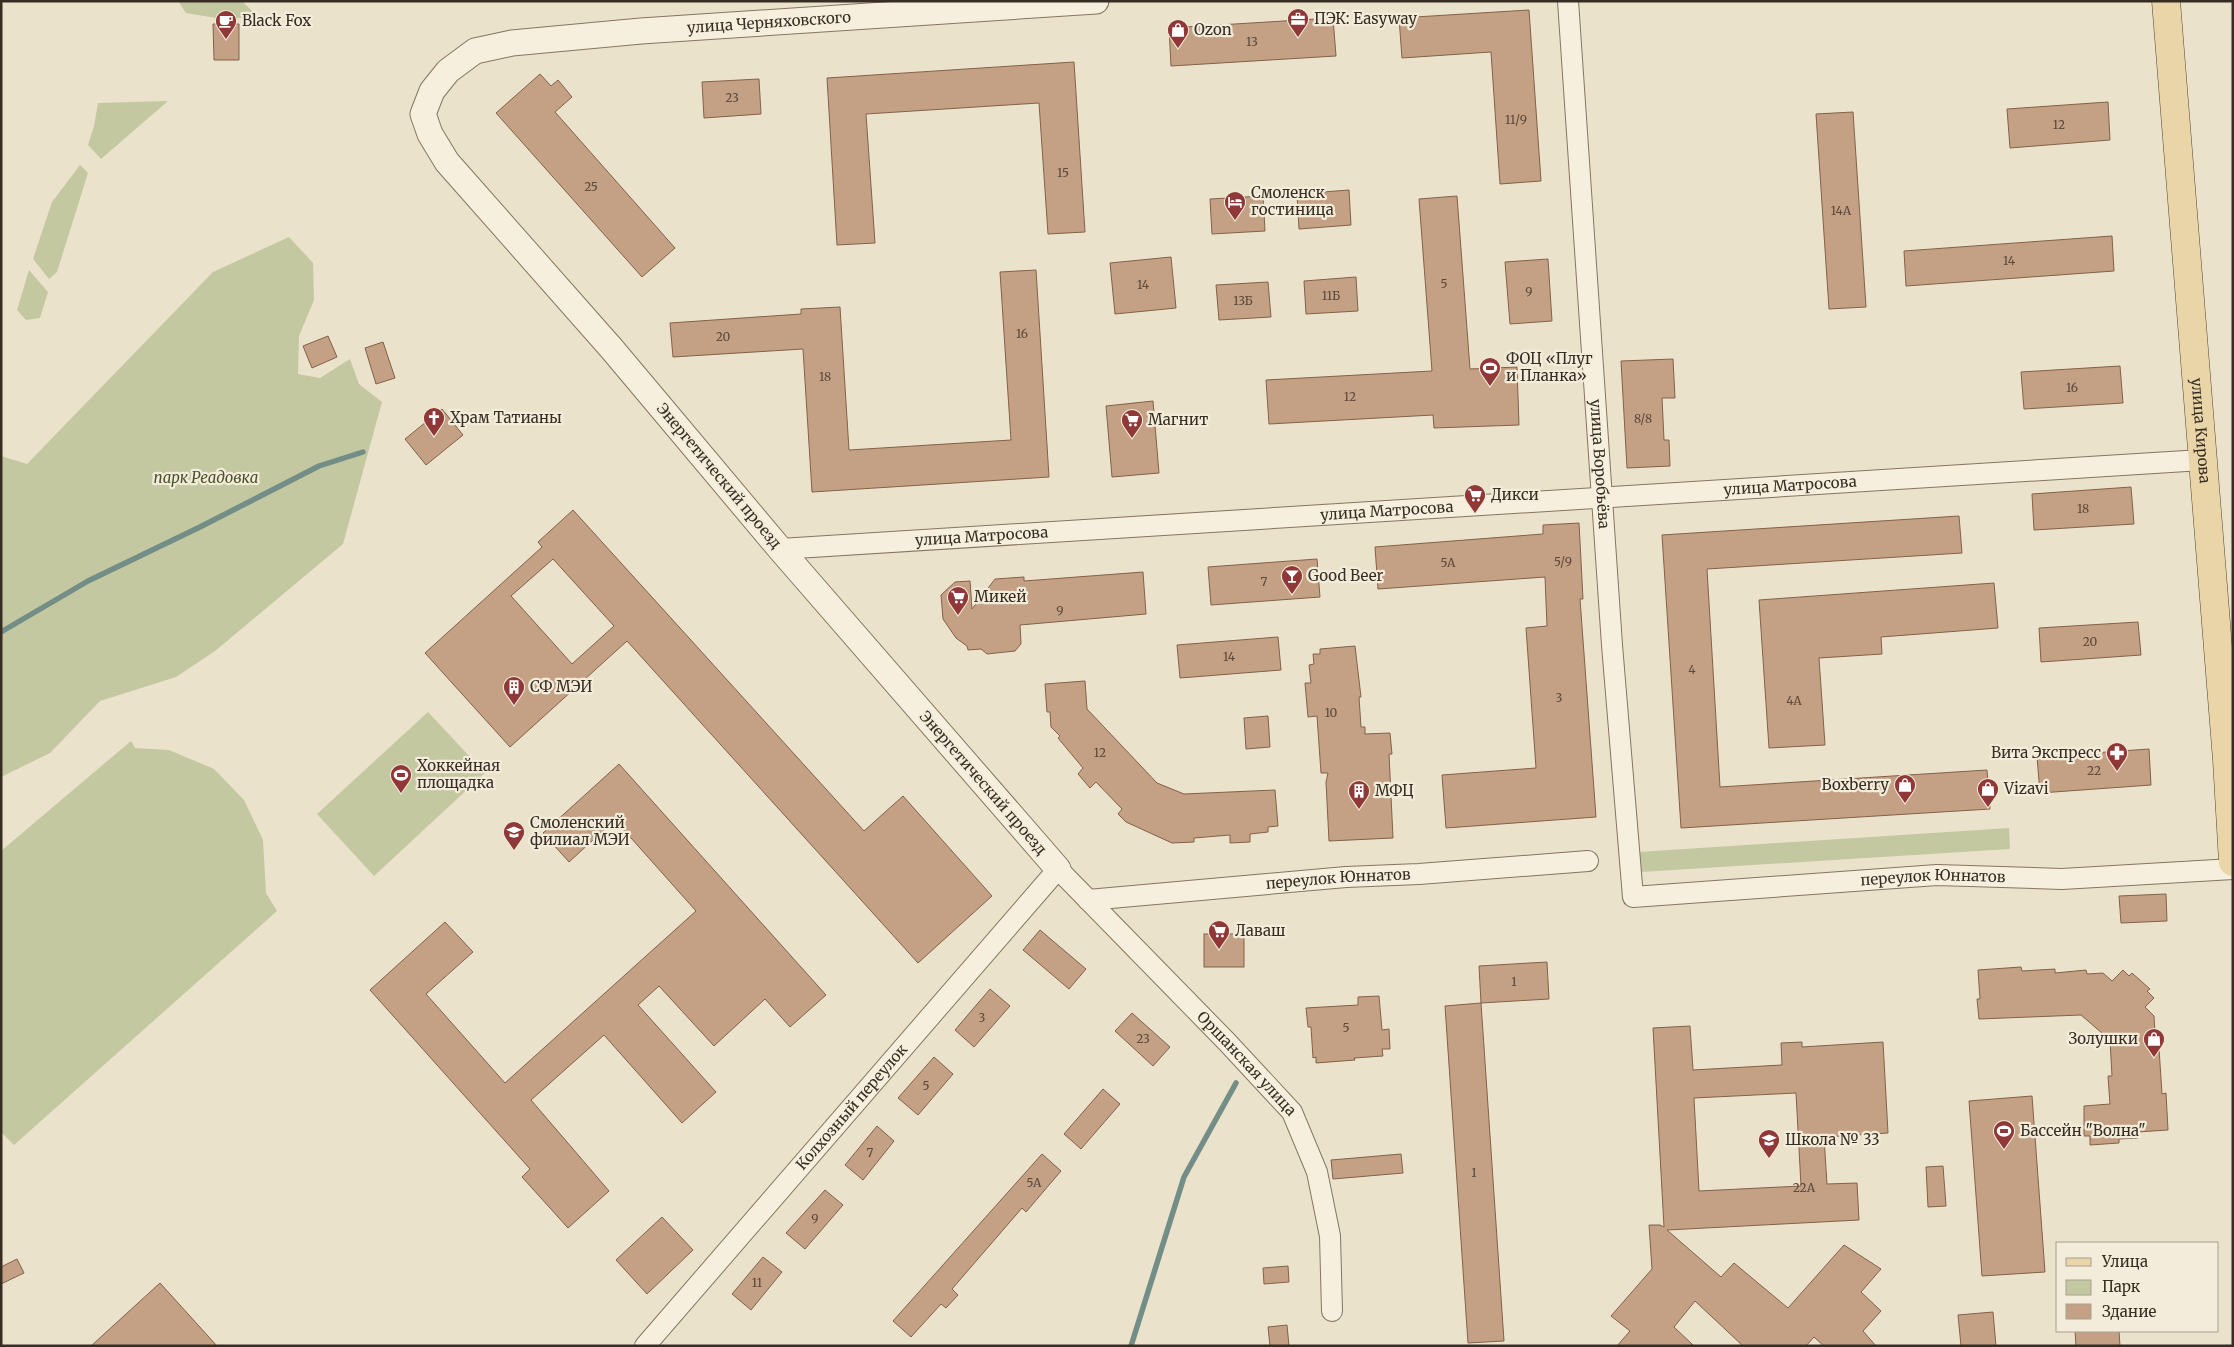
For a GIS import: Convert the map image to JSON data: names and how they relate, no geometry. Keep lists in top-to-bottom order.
{
  "streets": {
    "main road": ["улица Кирова"],
    "street": [
      "улица Черняховского",
      "улица Воробьёва",
      "Энергетический проезд",
      "улица Матросова",
      "переулок Юннатов",
      "Оршанская улица",
      "Колхозный переулок"
    ]
  },
  "crossings": [
    ["улица Черняховского", "Энергетический проезд"],
    ["улица Кирова", "улица Матросова"],
    ["улица Воробьёва", "улица Матросова"],
    ["улица Воробьёва", "переулок Юннатов"],
    ["Энергетический проезд", "улица Матросова"],
    ["Энергетический проезд", "Оршанская улица"],
    ["Энергетический проезд", "Колхозный переулок"],
    ["переулок Юннатов", "Оршанская улица"],
    ["Оршанская улица", "Колхозный переулок"]
  ],
  "parks": ["парк Реадовка"],
  "places": {
    "office": ["ПЭК: Easyway"],
    "cafe": ["Black Fox"],
    "shop": [
      "Ozon",
      "Boxberry",
      "Vizavi",
      "Золушки"
    ],
    "hotel": ["Смоленск гостиница"],
    "sports": ["ФОЦ «Плуг и Планка»", "Хоккейная площадка", "Бассейн \"Волна\""],
    "church": ["Храм Татианы"],
    "supermarket": [
      "Магнит",
      "Дикси",
      "Микей",
      "Лаваш"
    ],
    "bar": ["Good Beer"],
    "building": ["СФ МЭИ", "МФЦ"],
    "pharmacy": ["Вита Экспресс"],
    "school or university": ["Смоленский филиал МЭИ", "Школа № 33"]
  },
  "house_numbers": [
    "13",
    "23",
    "11/9",
    "12",
    "15",
    "25",
    "14А",
    "14",
    "5",
    "14",
    "9",
    "11Б",
    "13Б",
    "16",
    "20",
    "18",
    "16",
    "12",
    "8/8",
    "18",
    "5/9",
    "5А",
    "7",
    "9",
    "20",
    "14",
    "4",
    "3",
    "4А",
    "10",
    "12",
    "22",
    "1",
    "3",
    "5",
    "23",
    "5",
    "7",
    "1",
    "5А",
    "22А",
    "9",
    "11"
  ],
  "legend": ["Улица", "Парк", "Здание"]
}
